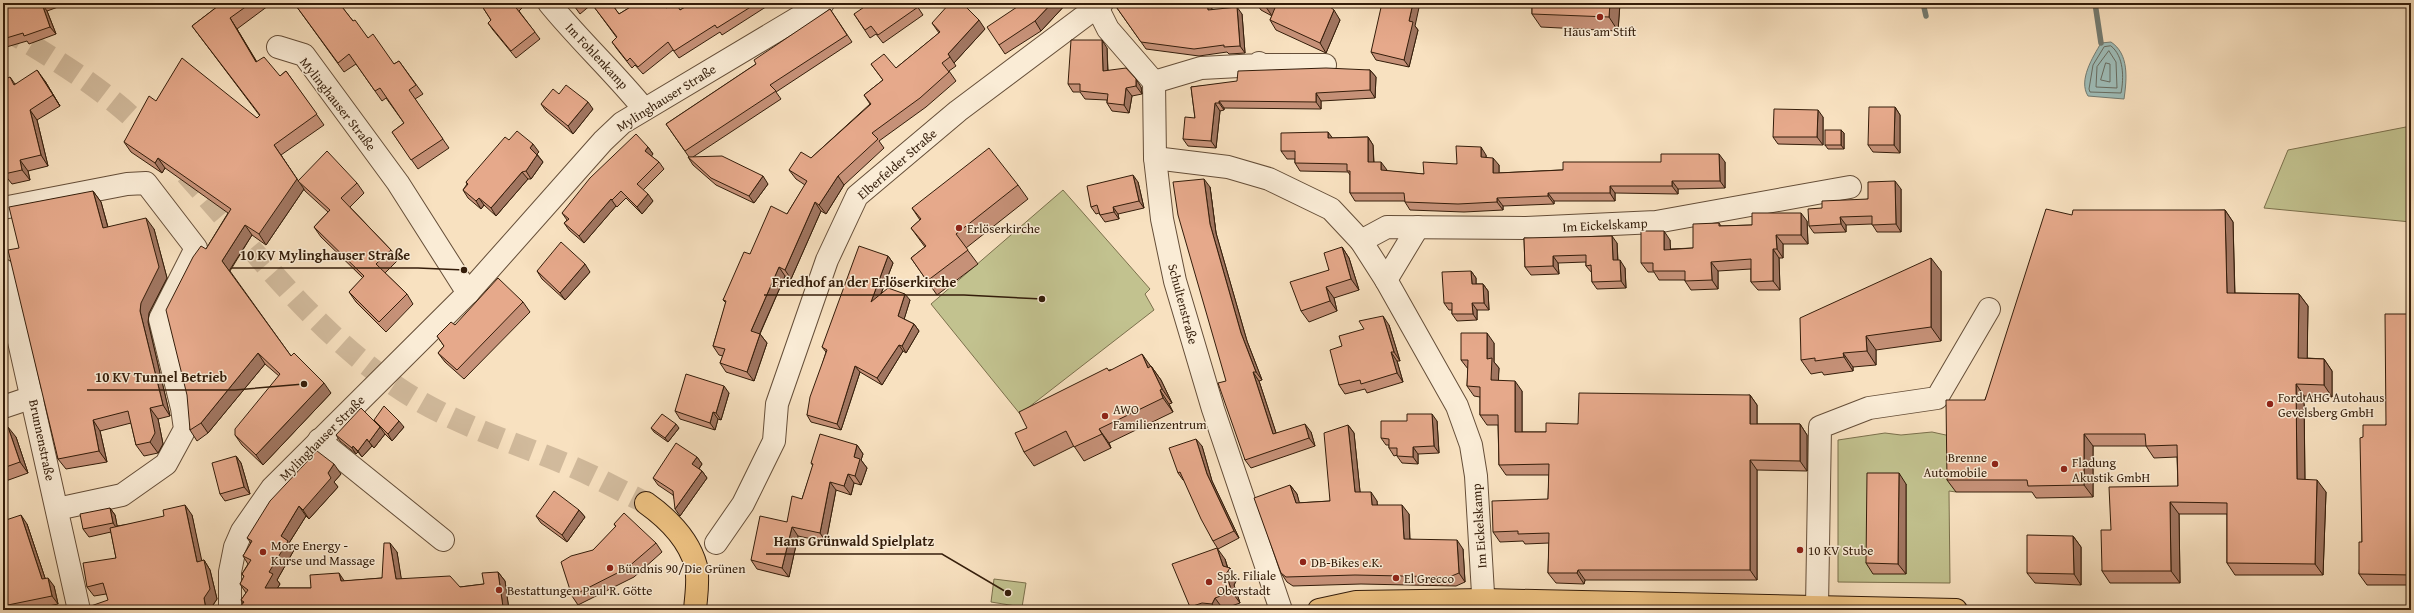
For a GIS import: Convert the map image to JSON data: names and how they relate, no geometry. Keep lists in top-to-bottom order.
{
  "streets": {
    "street": [
      "Im Fohlenkamp",
      "Mylinghauser Straße",
      "Elberfelder Straße",
      "Im Eickelskamp",
      "Schultenstraße",
      "Brunnenstraße"
    ]
  },
  "crossings": [
    ["Im Fohlenkamp", "Mylinghauser Straße"],
    ["Im Eickelskamp", "Schultenstraße"]
  ],
  "places": [
    "Haus am Stift",
    "Erlöserkirche",
    "10 KV Mylinghauser Straße",
    "Friedhof an der Erlöserkirche",
    "10 KV Tunnel Betrieb",
    "Ford AHG Autohaus Gevelsberg GmbH",
    "AWO Familienzentrum",
    "Brenne Automobile",
    "Fladung Akustik GmbH",
    "10 KV Stube",
    "More Energy - Kurse und Massage",
    "DB-Bikes e.K.",
    "Bündnis 90/Die Grünen",
    "El Grecco",
    "Spk. Filiale Oberstadt",
    "Bestattungen Paul R. Götte",
    "Hans Grünwald Spielplatz"
  ]
}
